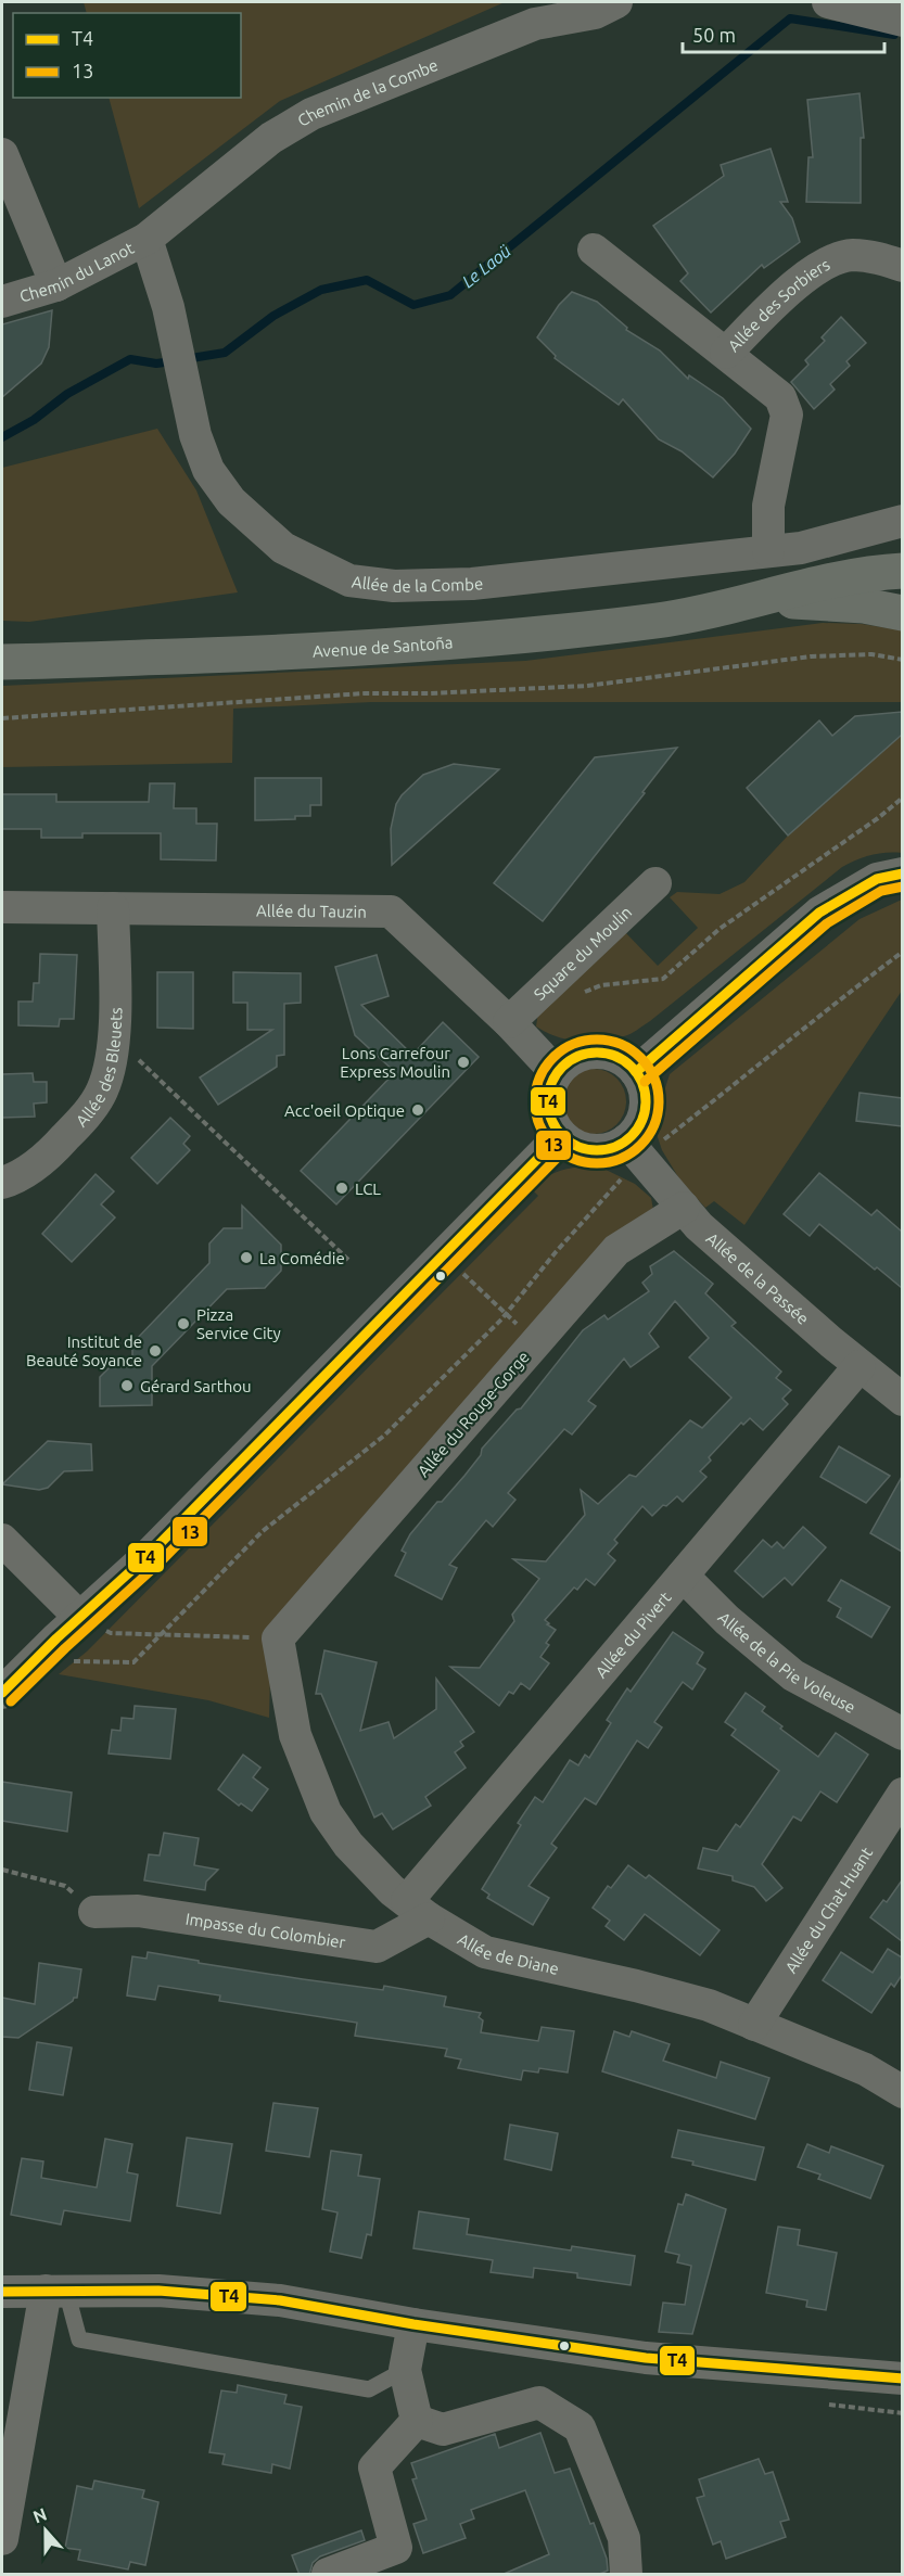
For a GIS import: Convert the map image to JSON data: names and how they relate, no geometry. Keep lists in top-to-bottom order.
{
  "streets": {
    "main road": ["Avenue de Santoña"],
    "street": [
      "Chemin de la Combe",
      "Chemin du Lanot",
      "Allée des Sorbiers",
      "Allée de la Combe",
      "Allée du Tauzin",
      "Square du Moulin",
      "Allée des Bleuets",
      "Allée de la Passée",
      "Allée du Rouge-Gorge",
      "Allée du Pivert",
      "Allée de la Pie Voleuse",
      "Allée du Chat Huant",
      "Impasse du Colombier",
      "Allée de Diane"
    ]
  },
  "crossings": [
    ["Chemin de la Combe", "Chemin du Lanot"],
    ["Chemin de la Combe", "Allée de la Combe"],
    ["Chemin du Lanot", "Allée de la Combe"],
    ["Allée des Sorbiers", "Allée de la Combe"],
    ["Allée du Tauzin", "Square du Moulin"],
    ["Allée du Tauzin", "Allée des Bleuets"],
    ["Allée du Tauzin", "Allée de la Passée"],
    ["Allée de la Passée", "Allée du Rouge-Gorge"],
    ["Allée de la Passée", "Allée du Pivert"],
    ["Allée du Rouge-Gorge", "Allée de Diane"],
    ["Allée du Pivert", "Allée de la Pie Voleuse"],
    ["Allée du Pivert", "Impasse du Colombier"],
    ["Allée du Pivert", "Allée de Diane"],
    ["Allée du Chat Huant", "Allée de Diane"],
    ["Impasse du Colombier", "Allée de Diane"]
  ],
  "water": ["Le Laoü"],
  "places": [
    "Lons Carrefour Express Moulin",
    "Acc'oeil Optique",
    "LCL",
    "La Comédie",
    "Pizza Service City",
    "Institut de Beauté Soyance",
    "Gérard Sarthou"
  ],
  "lines": ["transit line T4", "transit line 13"],
  "legend": ["T4", "13"],
  "scale_bar": "50 m",
  "north": "top"
}
